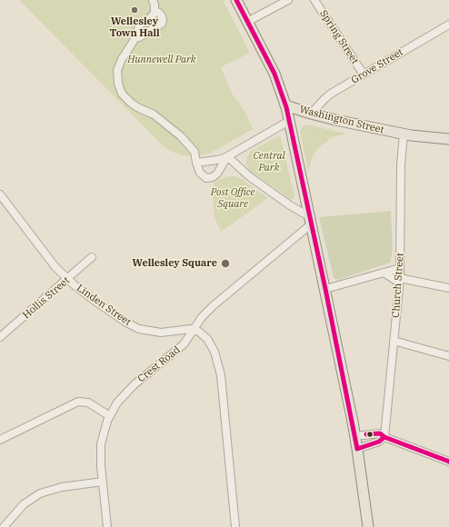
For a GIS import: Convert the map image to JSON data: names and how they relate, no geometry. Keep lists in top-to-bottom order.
{
  "streets": {
    "main road": ["Washington Street"],
    "street": [
      "Spring Street",
      "Grove Street",
      "Church Street",
      "Hollis Street",
      "Linden Street",
      "Crest Road"
    ]
  },
  "crossings": [
    ["Spring Street", "Grove Street"],
    ["Grove Street", "Washington Street"],
    ["Washington Street", "Church Street"],
    ["Hollis Street", "Linden Street"],
    ["Linden Street", "Crest Road"]
  ],
  "parks": ["Hunnewell Park", "Central Park", "Post Office Square"],
  "places": ["Wellesley Town Hall", "Wellesley Square"]
}
